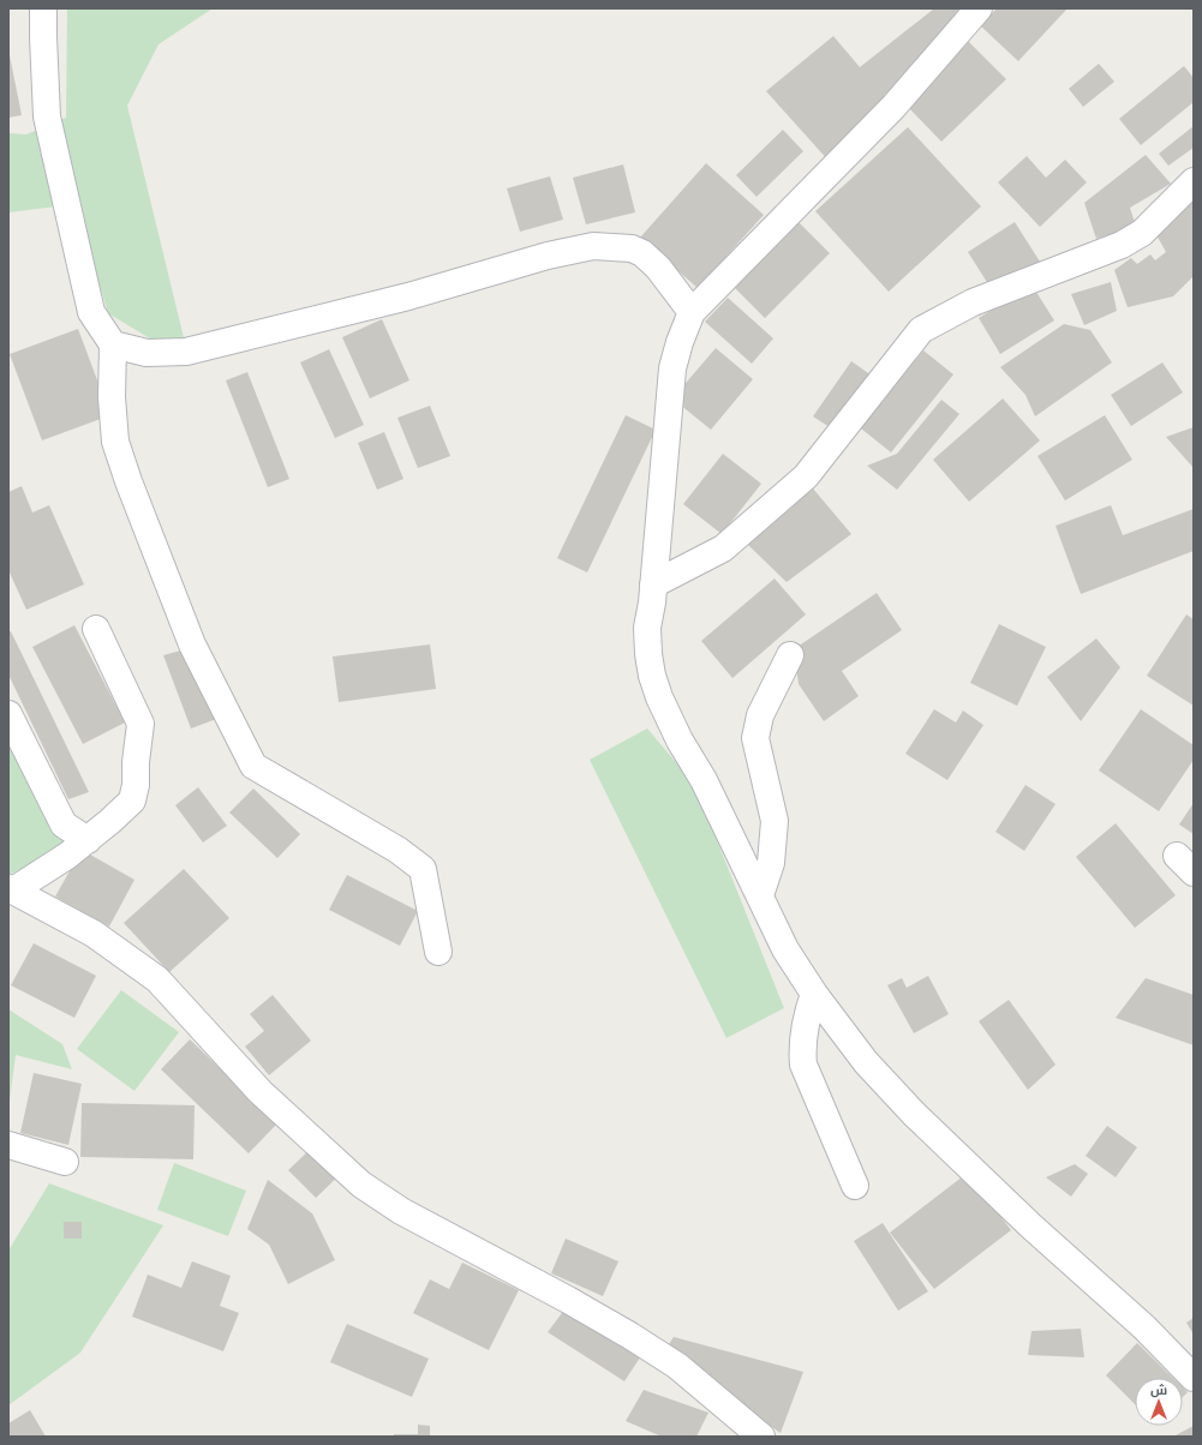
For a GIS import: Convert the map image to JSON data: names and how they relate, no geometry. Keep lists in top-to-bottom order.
{
  "north": "top"
}
